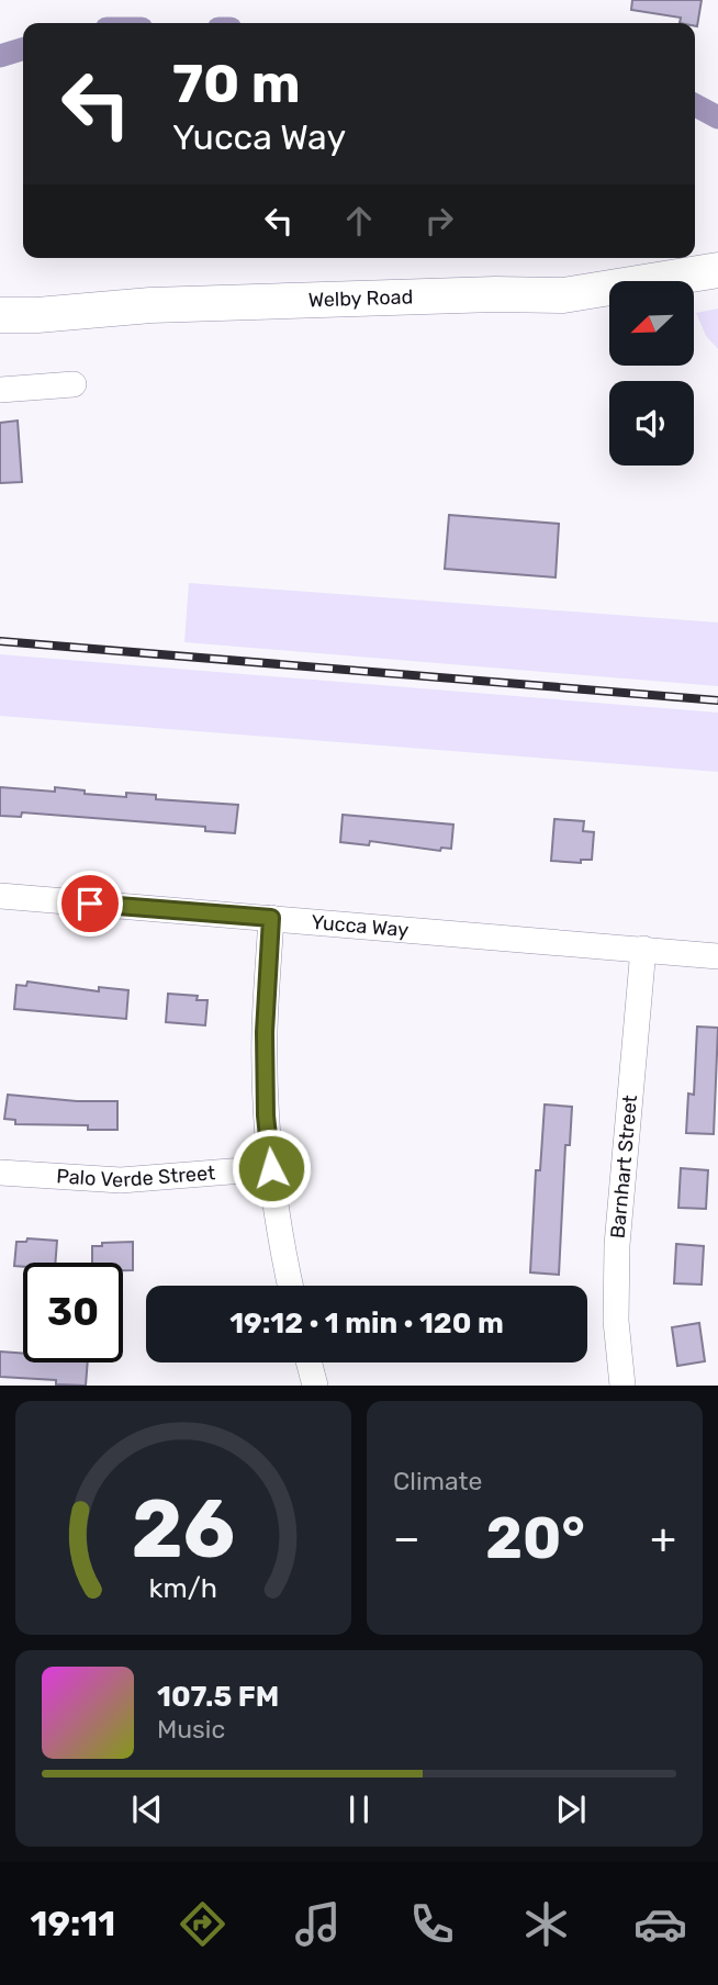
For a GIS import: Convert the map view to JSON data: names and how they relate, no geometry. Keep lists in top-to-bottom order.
{
  "streets": {
    "street": [
      "Welby Road",
      "Yucca Way",
      "Barnhart Street",
      "Palo Verde Street"
    ]
  },
  "crossings": [
    ["Yucca Way", "Barnhart Street"]
  ],
  "north": "bottom left",
  "page": {
    "turn": ["70 m", "Yucca Way"],
    "limit": "30",
    "trip": "19:12 · 1 min · 120 m",
    "tile": "Climate",
    "heat": ["−", "20°", "+"],
    "song": ["107.5 FM", "Music"],
    "tabs": "19:11",
    "gauge": ["26", "km/h"]
  }
}
